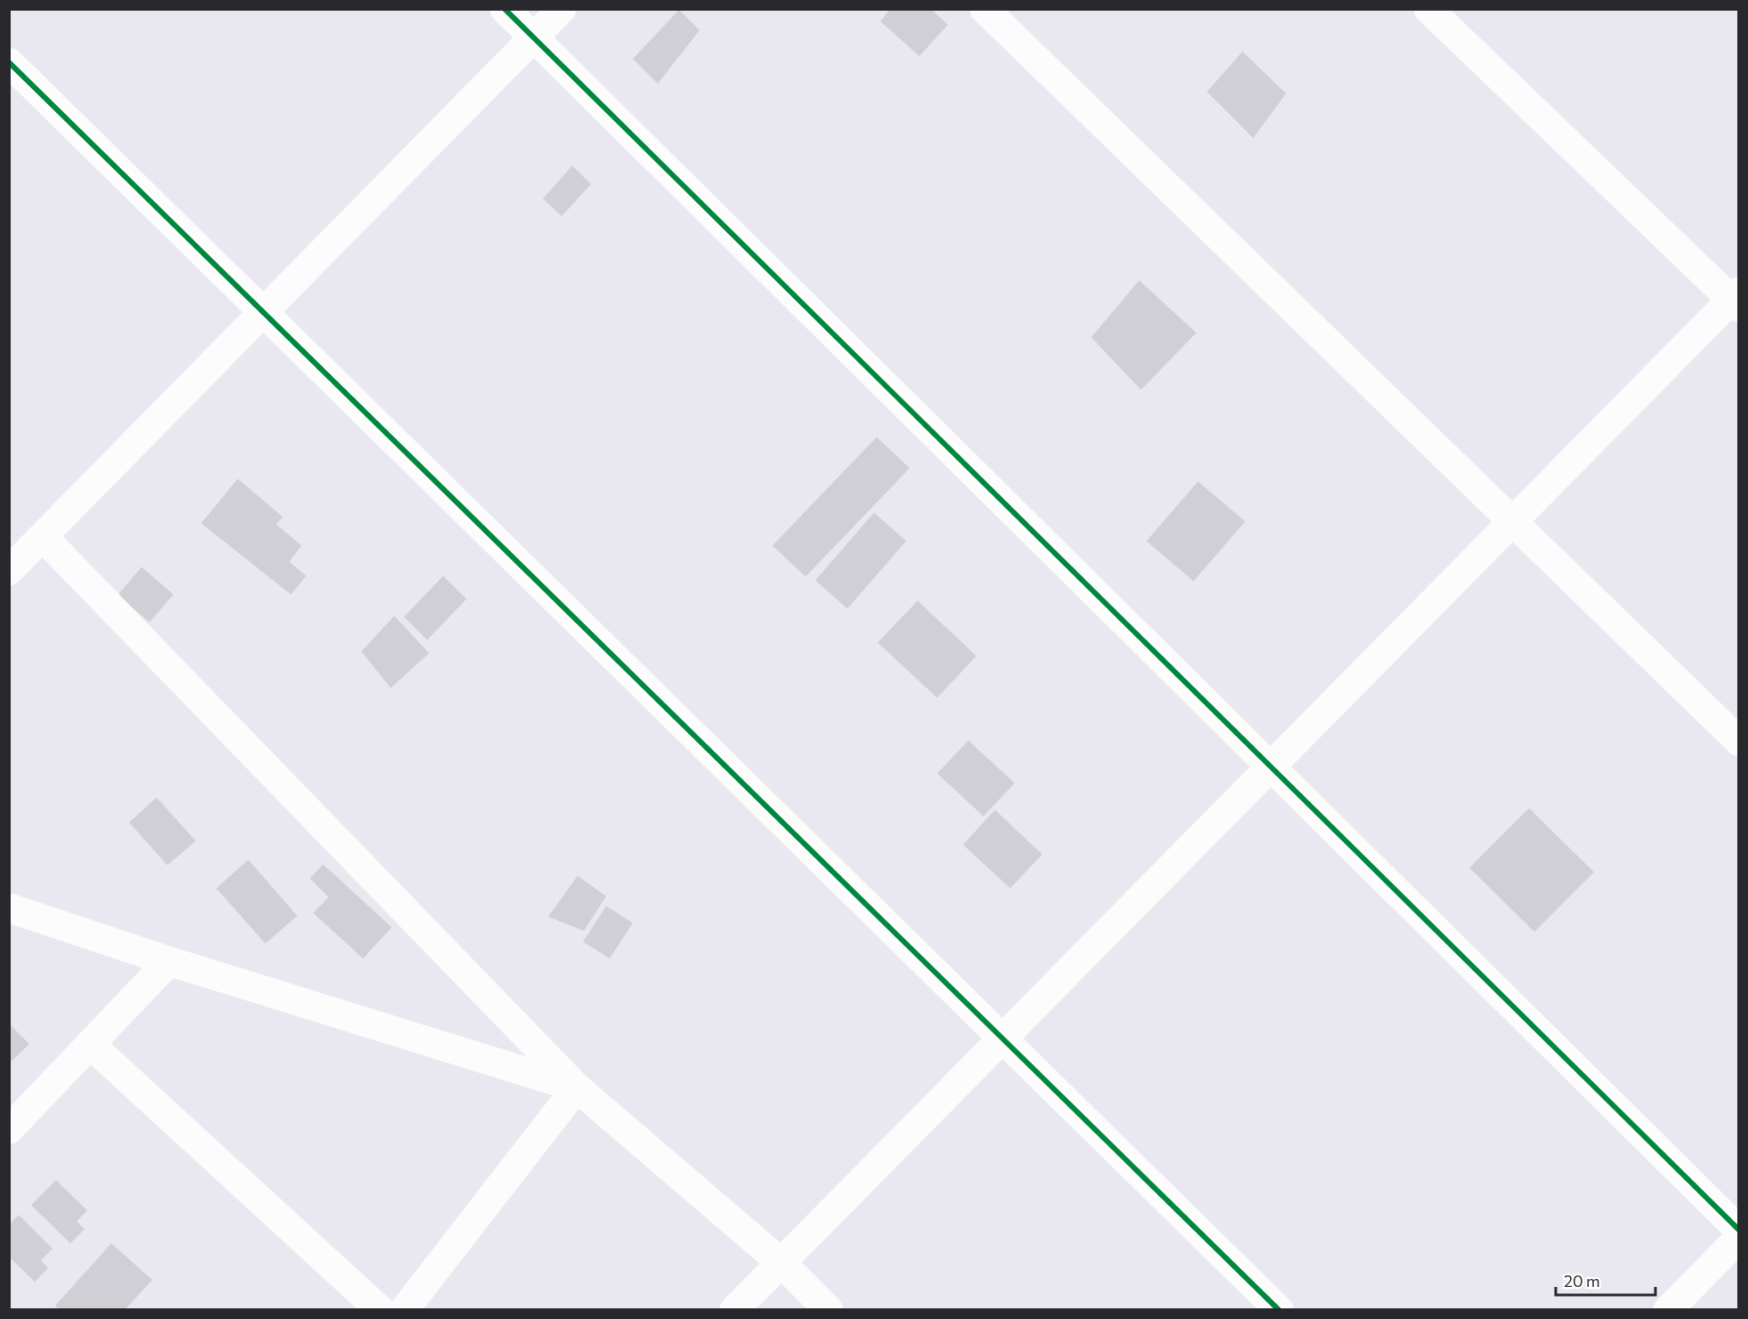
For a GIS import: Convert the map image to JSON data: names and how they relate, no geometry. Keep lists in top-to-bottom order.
{
  "scale_bar": "20 m"
}
